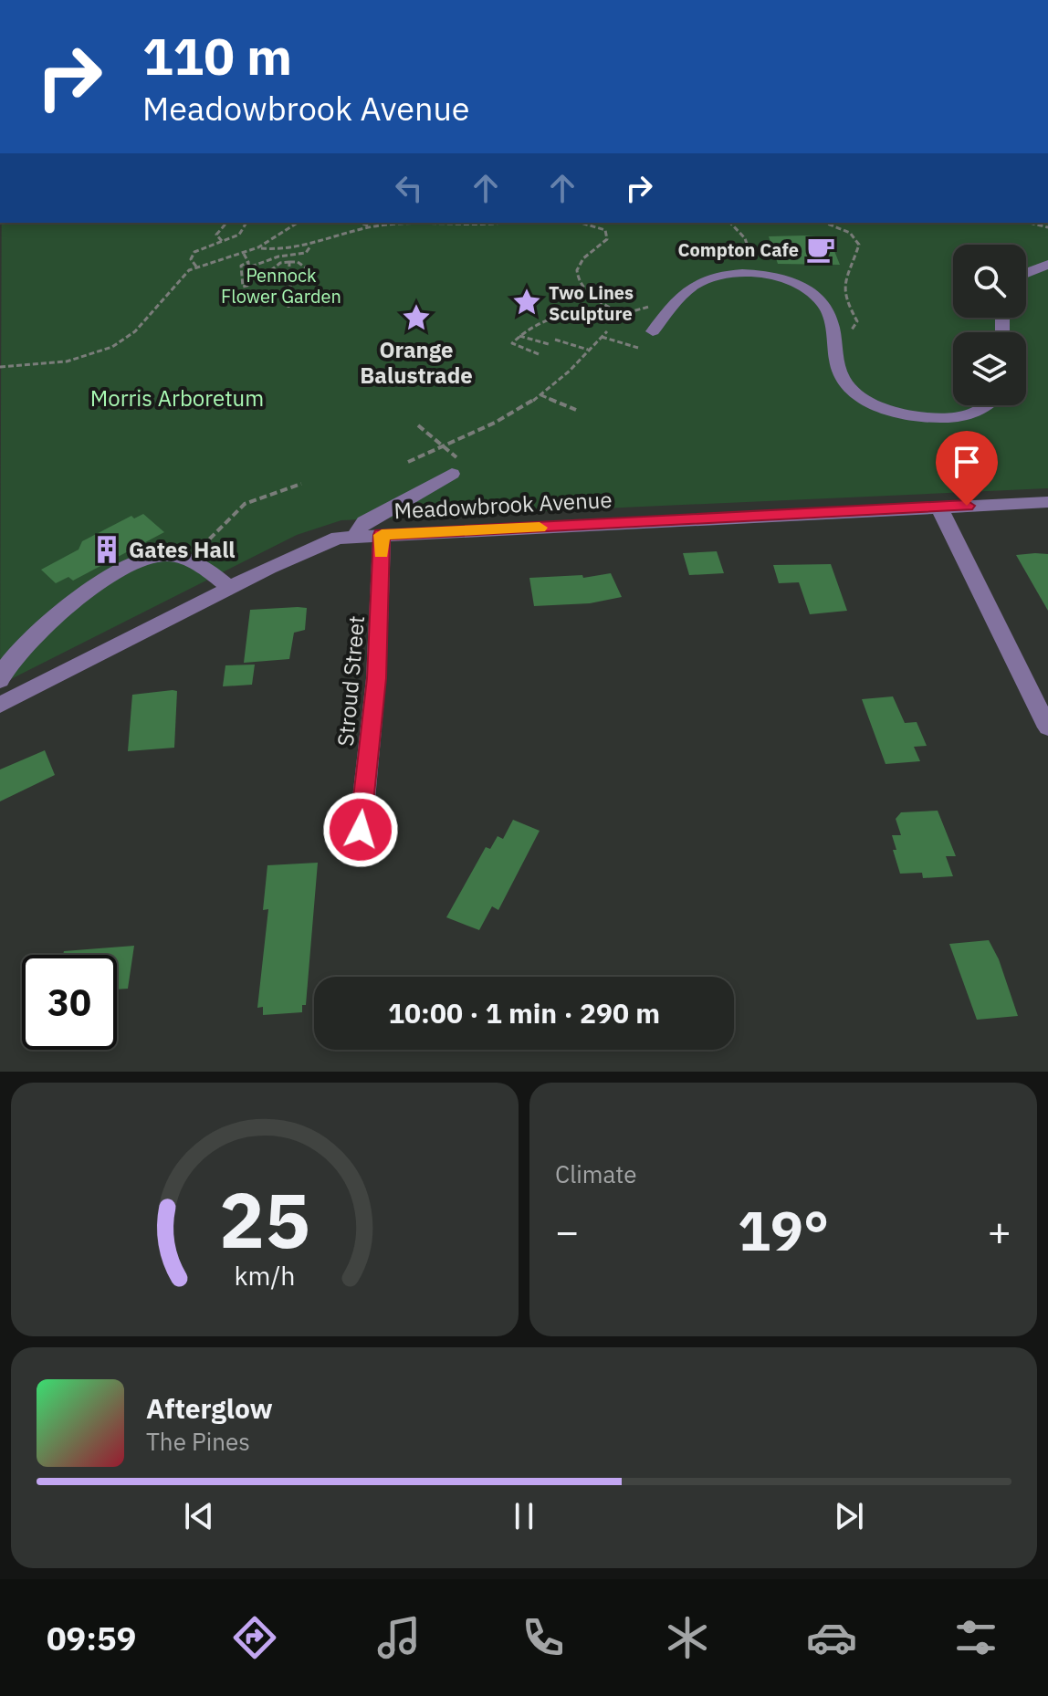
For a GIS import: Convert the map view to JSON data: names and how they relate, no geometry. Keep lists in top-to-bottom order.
{
  "streets": {
    "street": ["Meadowbrook Avenue", "Stroud Street"]
  },
  "crossings": [
    ["Meadowbrook Avenue", "Stroud Street"]
  ],
  "parks": ["Pennock Flower Garden", "Morris Arboretum"],
  "places": {
    "cafe": ["Compton Cafe"],
    "place": ["Two Lines Sculpture", "Orange Balustrade"],
    "building": ["Gates Hall"]
  },
  "page": {
    "turn": ["110 m", "Meadowbrook Avenue"],
    "limit": "30",
    "trip": "10:00 · 1 min · 290 m",
    "tile": "Climate",
    "heat": ["−", "19°", "+"],
    "song": ["Afterglow", "The Pines"],
    "tabs": "09:59",
    "gauge": ["25", "km/h"]
  }
}
